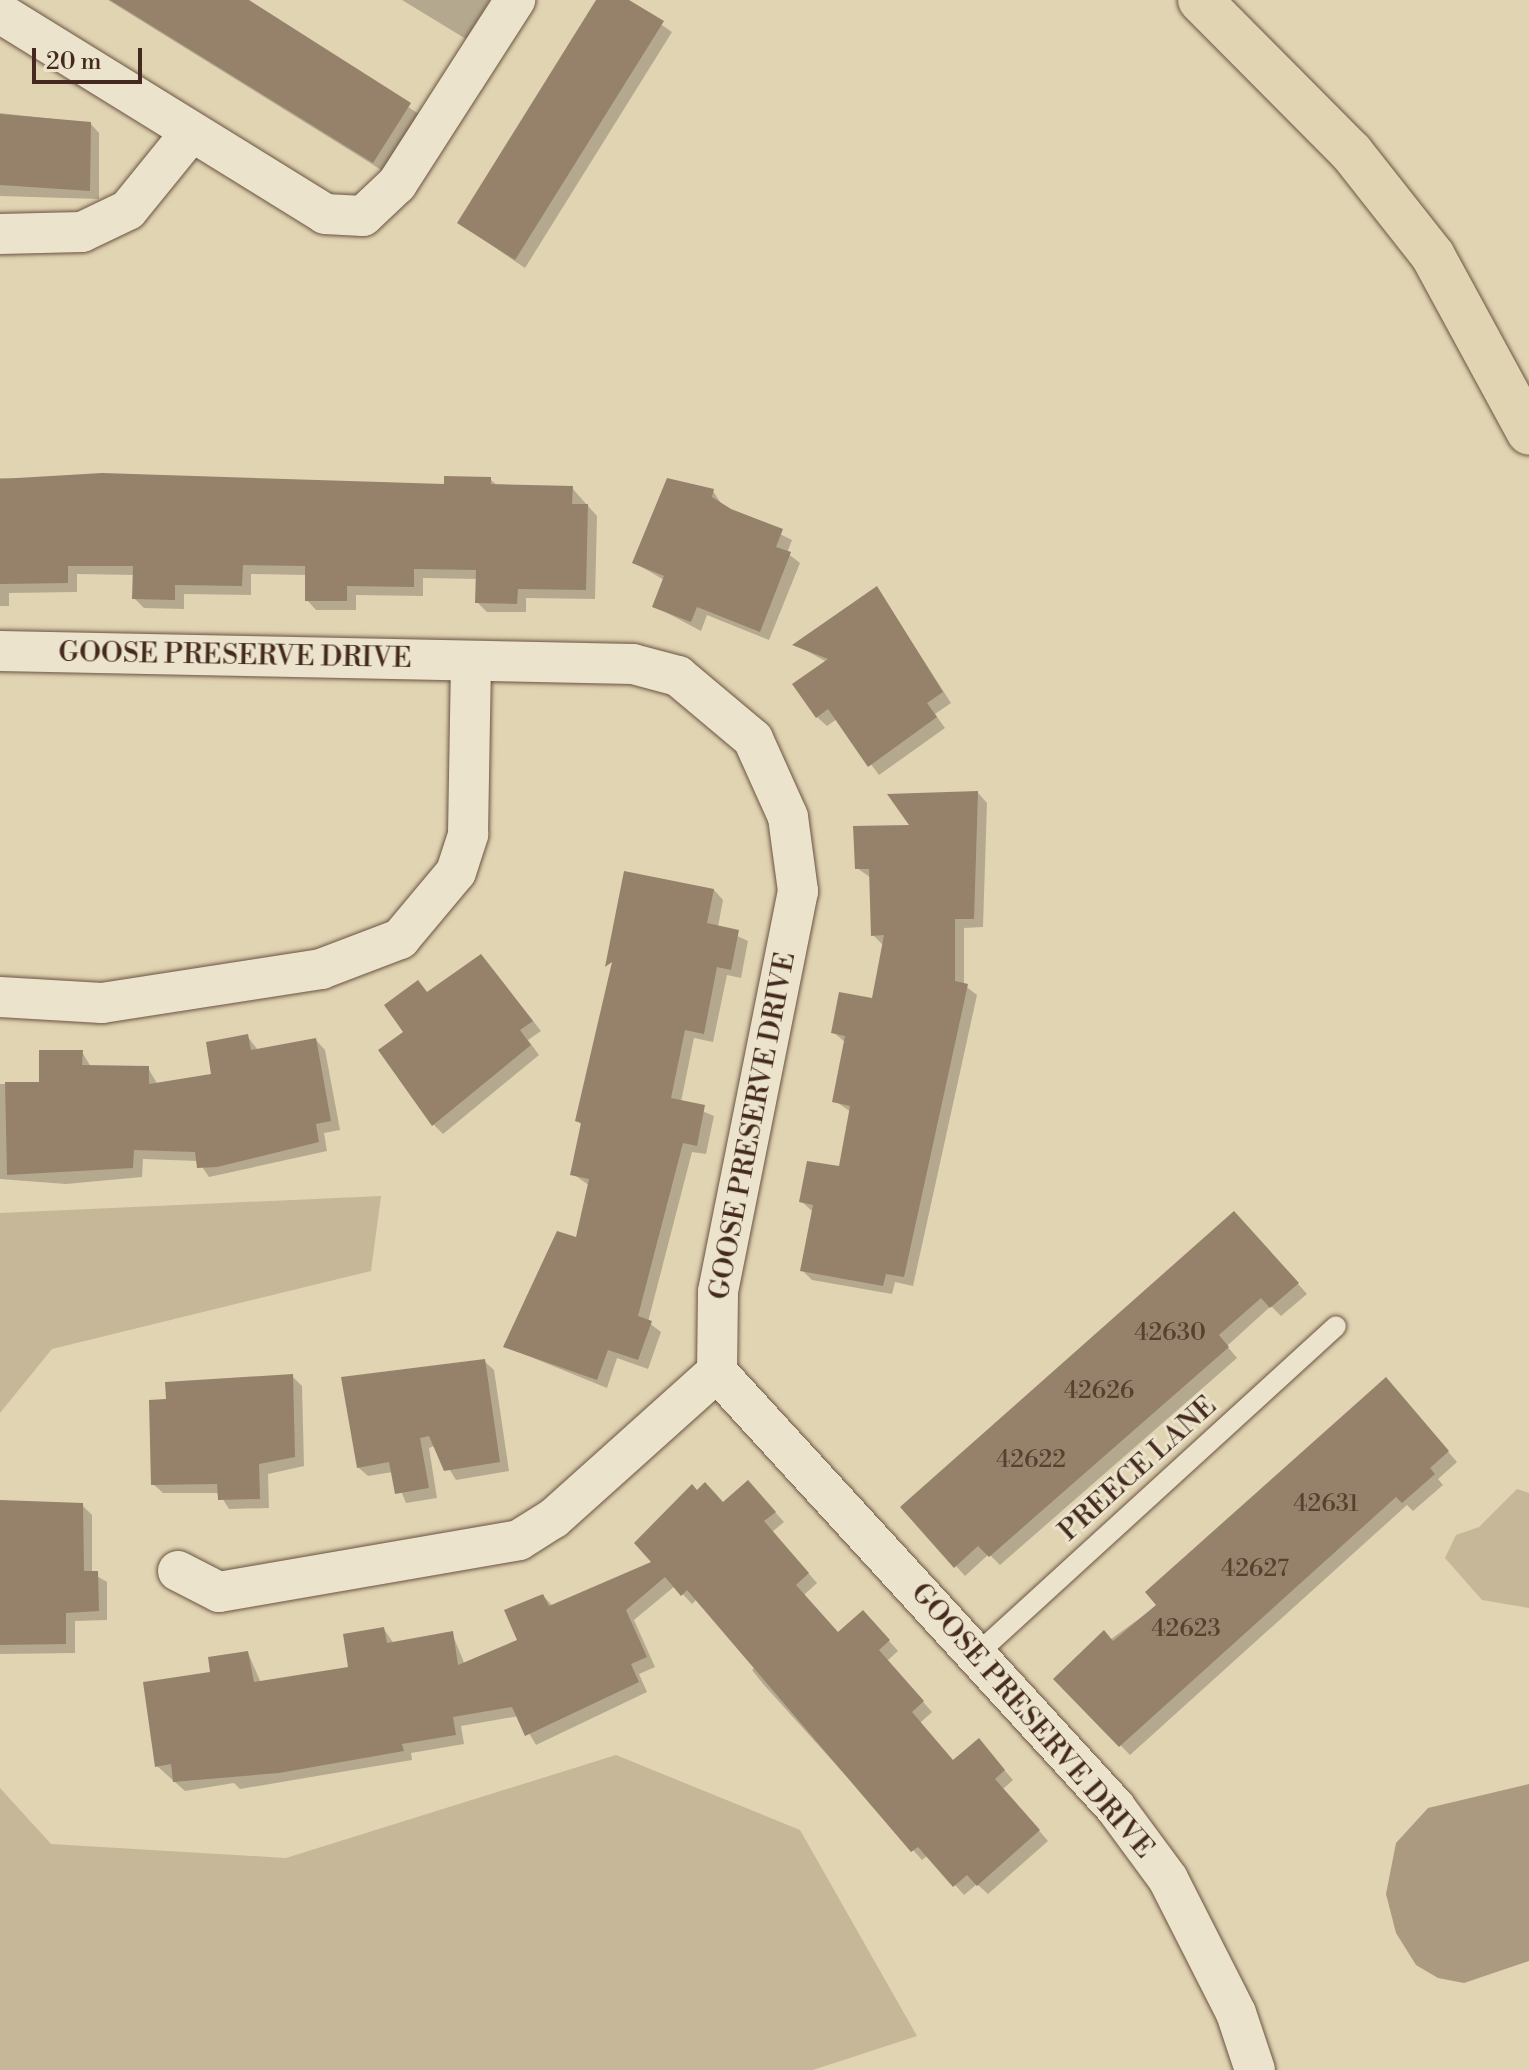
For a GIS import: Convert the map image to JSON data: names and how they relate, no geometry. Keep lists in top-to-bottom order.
{
  "streets": {
    "street": ["GOOSE PRESERVE DRIVE"],
    "lane": ["PREECE LANE"]
  },
  "crossings": [
    ["GOOSE PRESERVE DRIVE", "PREECE LANE"]
  ],
  "house_numbers": [
    "42630",
    "42626",
    "42622",
    "42631",
    "42627",
    "42623"
  ],
  "scale_bar": "20 m"
}
